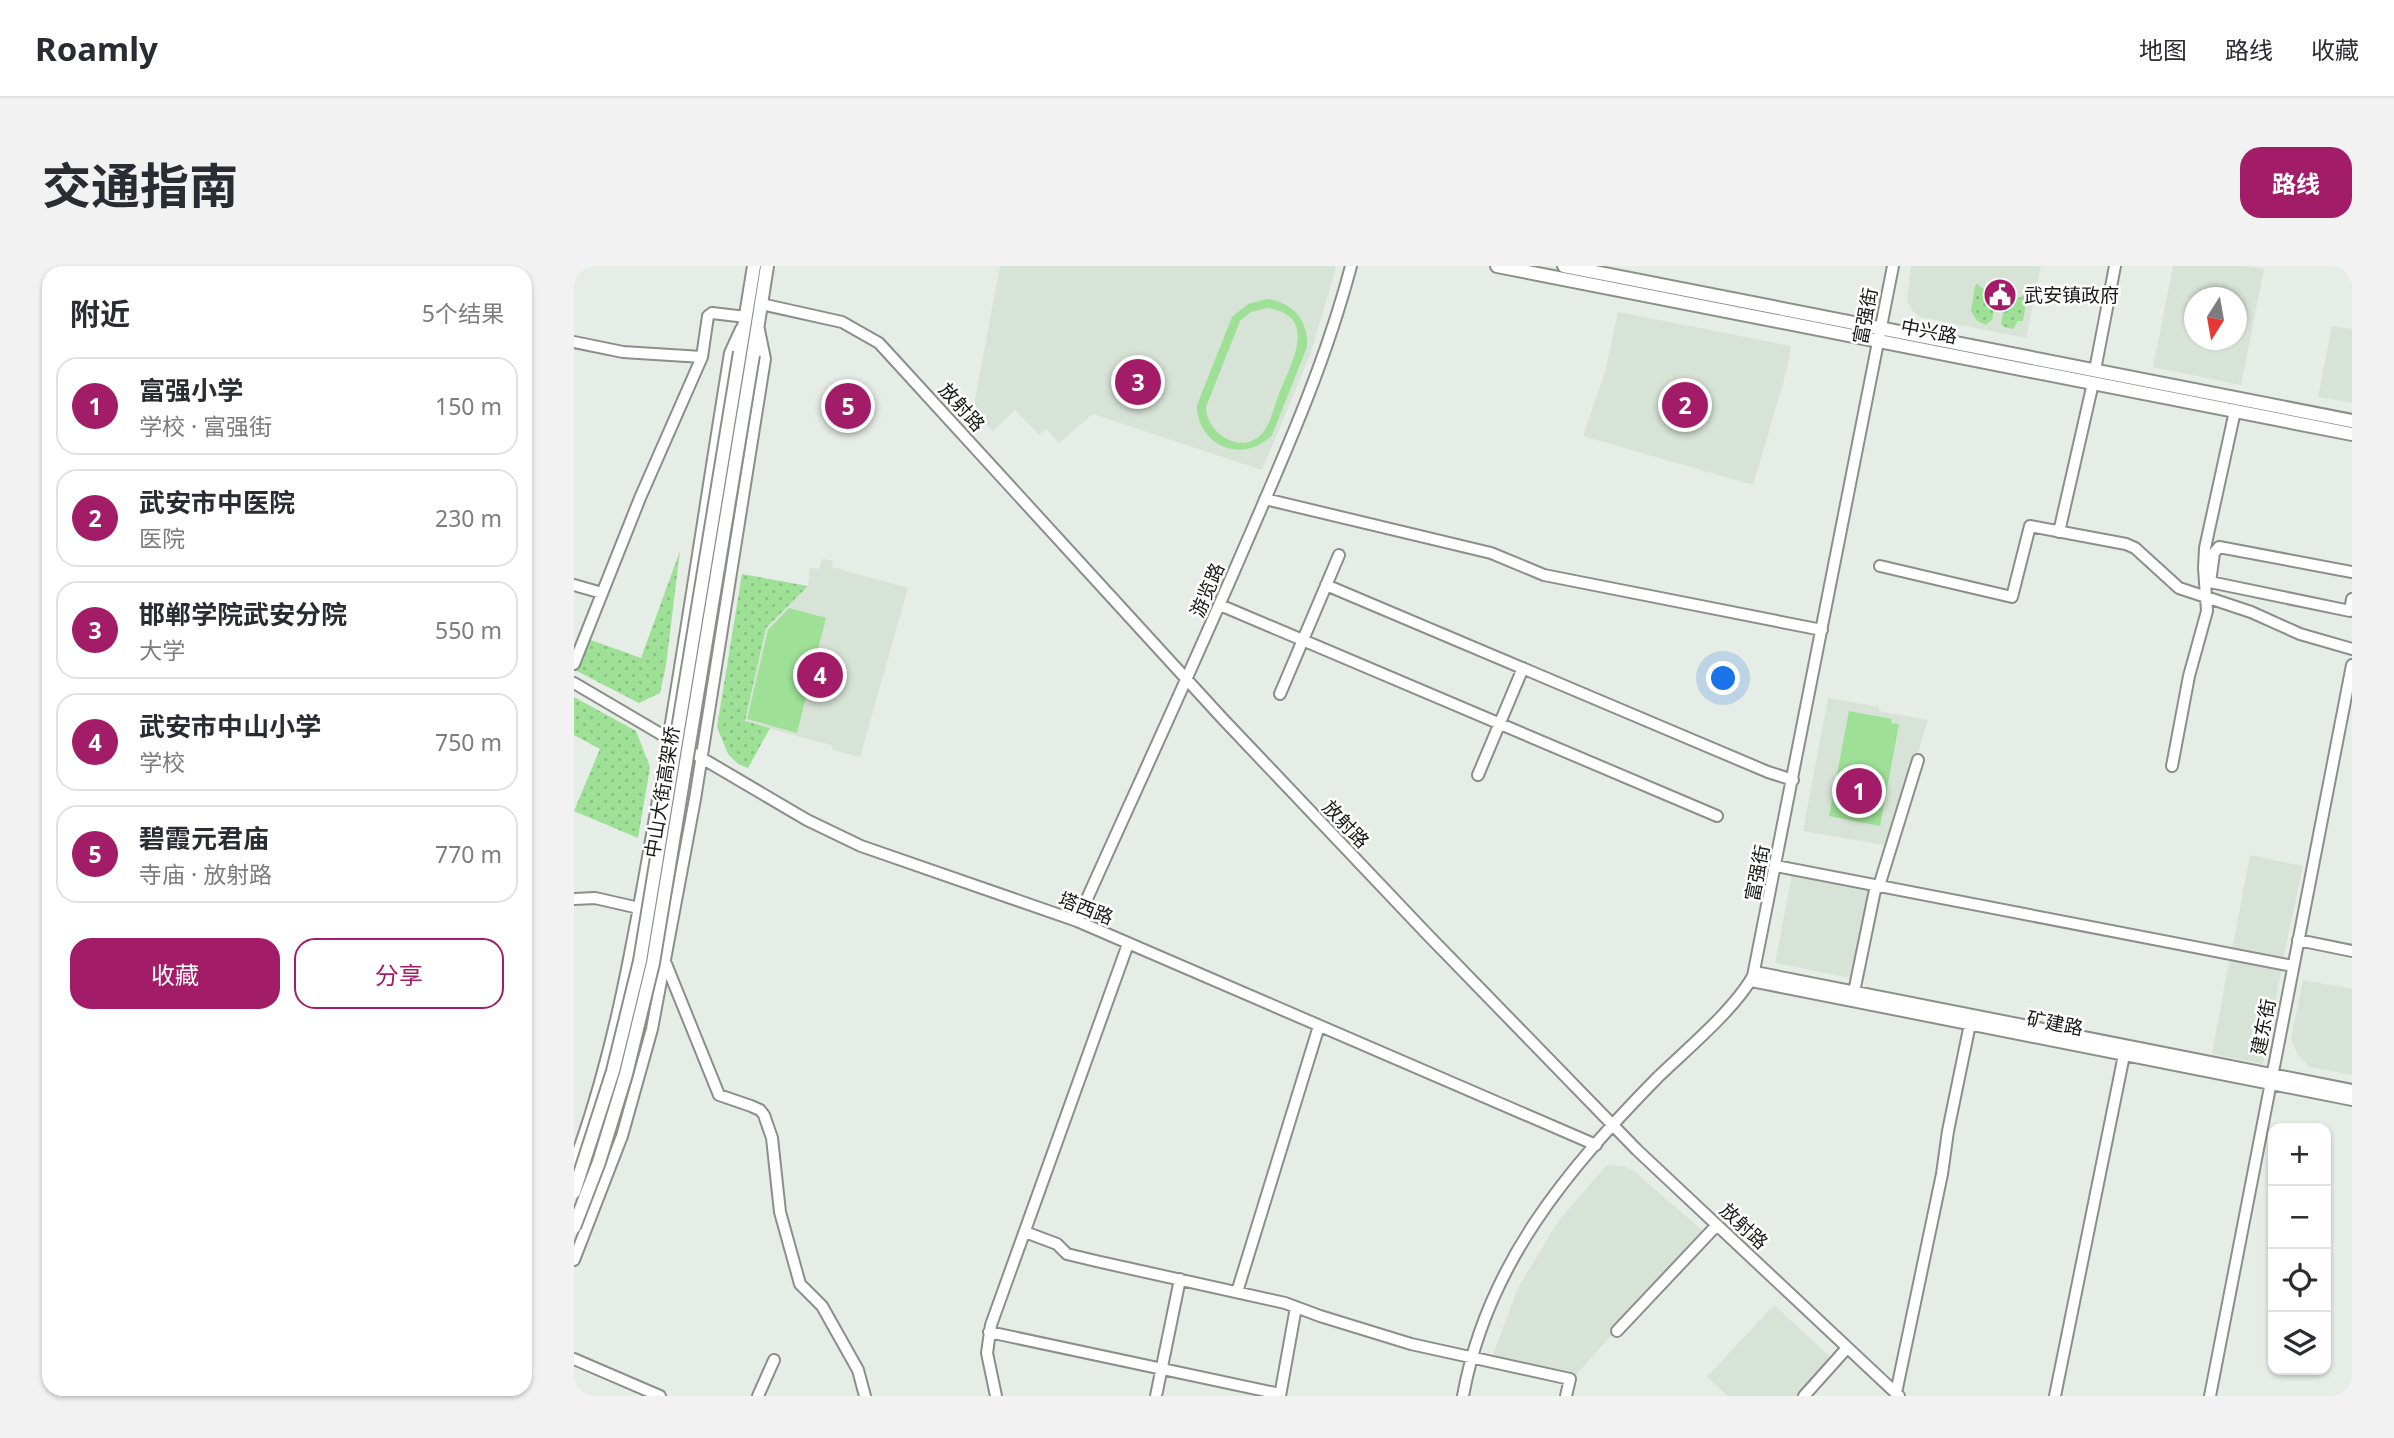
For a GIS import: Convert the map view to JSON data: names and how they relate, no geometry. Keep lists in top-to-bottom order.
{
  "streets": {
    "main road": ["中兴路", "中山大街高架桥"],
    "street": [
      "富强街",
      "放射路",
      "游览路",
      "塔西路",
      "矿建路",
      "建东街"
    ]
  },
  "crossings": [
    ["富强街", "中兴路"],
    ["富强街", "放射路"],
    ["富强街", "塔西路"],
    ["富强街", "矿建路"],
    ["放射路", "游览路"],
    ["游览路", "塔西路"],
    ["矿建路", "建东街"]
  ],
  "places": {
    "public building": ["武安镇政府"]
  },
  "north": "bottom",
  "page": {
    "header": "Roamly",
    "nav": ["地图", "路线", "收藏"],
    "title": "交通指南",
    "buttons": [
      "路线",
      ["收藏", "分享"]
    ],
    "heading": ["附近", "5个结果"],
    "pins": [
      "3",
      "2",
      "5",
      "4",
      "1"
    ],
    "list": [
      {
        "mark": "1",
        "name": "富强小学",
        "note": "学校 · 富强街",
        "value": "150 m"
      },
      {
        "mark": "2",
        "name": "武安市中医院",
        "note": "医院",
        "value": "230 m"
      },
      {
        "mark": "3",
        "name": "邯郸学院武安分院",
        "note": "大学",
        "value": "550 m"
      },
      {
        "mark": "4",
        "name": "武安市中山小学",
        "note": "学校",
        "value": "750 m"
      },
      {
        "mark": "5",
        "name": "碧霞元君庙",
        "note": "寺庙 · 放射路",
        "value": "770 m"
      }
    ],
    "map_buttons": ["+", "−"]
  }
}
